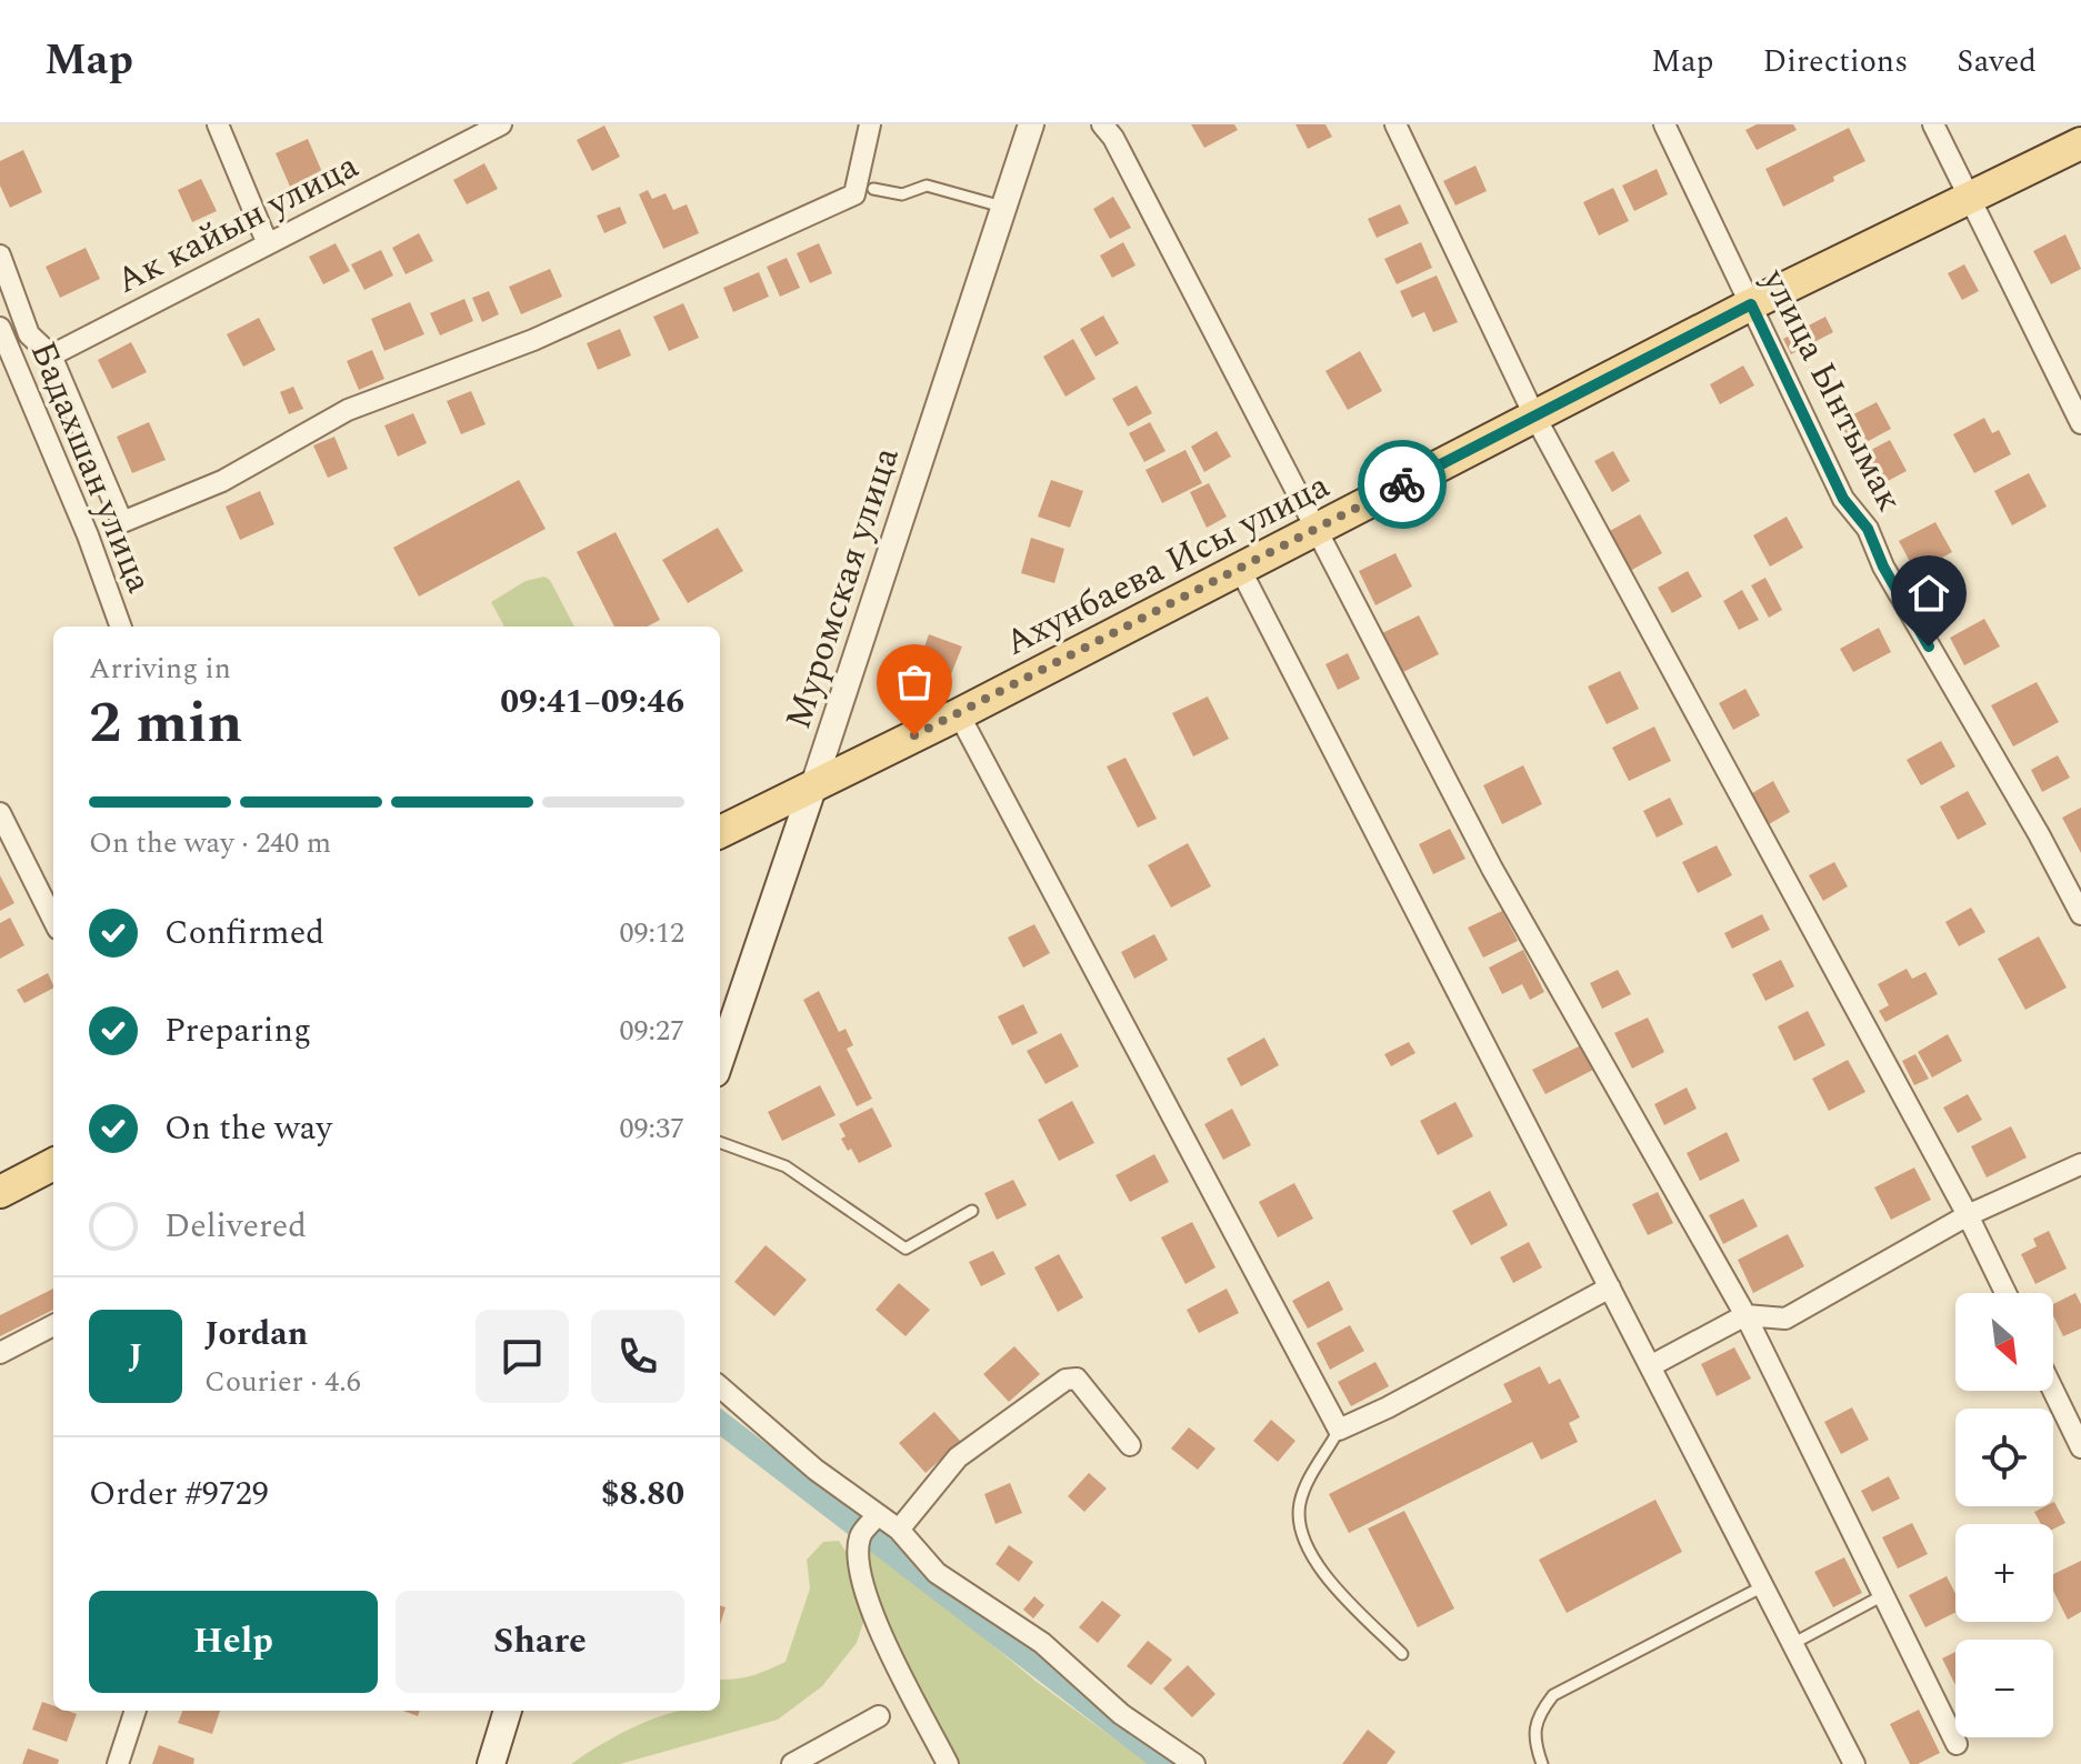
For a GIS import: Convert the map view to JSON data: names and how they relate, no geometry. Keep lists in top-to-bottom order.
{
  "streets": {
    "main road": ["Ахунбаева Исы улица", "Муромская улица"],
    "street": ["Ак кайын улица", "улица Ынтымак", "Бадахшан улица"]
  },
  "crossings": [
    ["улица Ынтымак", "Ахунбаева Исы улица"],
    ["Ахунбаева Исы улица", "Муромская улица"]
  ],
  "north": "bottom right",
  "page": {
    "header": "Map",
    "nav": ["Map", "Directions", "Saved"],
    "heading": ["2 min", "Arriving in", "09:41–09:46"],
    "panel": [
      "Jordan",
      "Courier · 4.6",
      "Order #9729",
      "$8.80"
    ],
    "bar": "On the way · 240 m",
    "list": [
      ["Confirmed", "09:12"],
      ["Preparing", "09:27"],
      ["On the way", "09:37"],
      "Delivered"
    ],
    "map_buttons": ["+", "−"],
    "round": "J",
    "buttons": ["Help", "Share"]
  }
}
